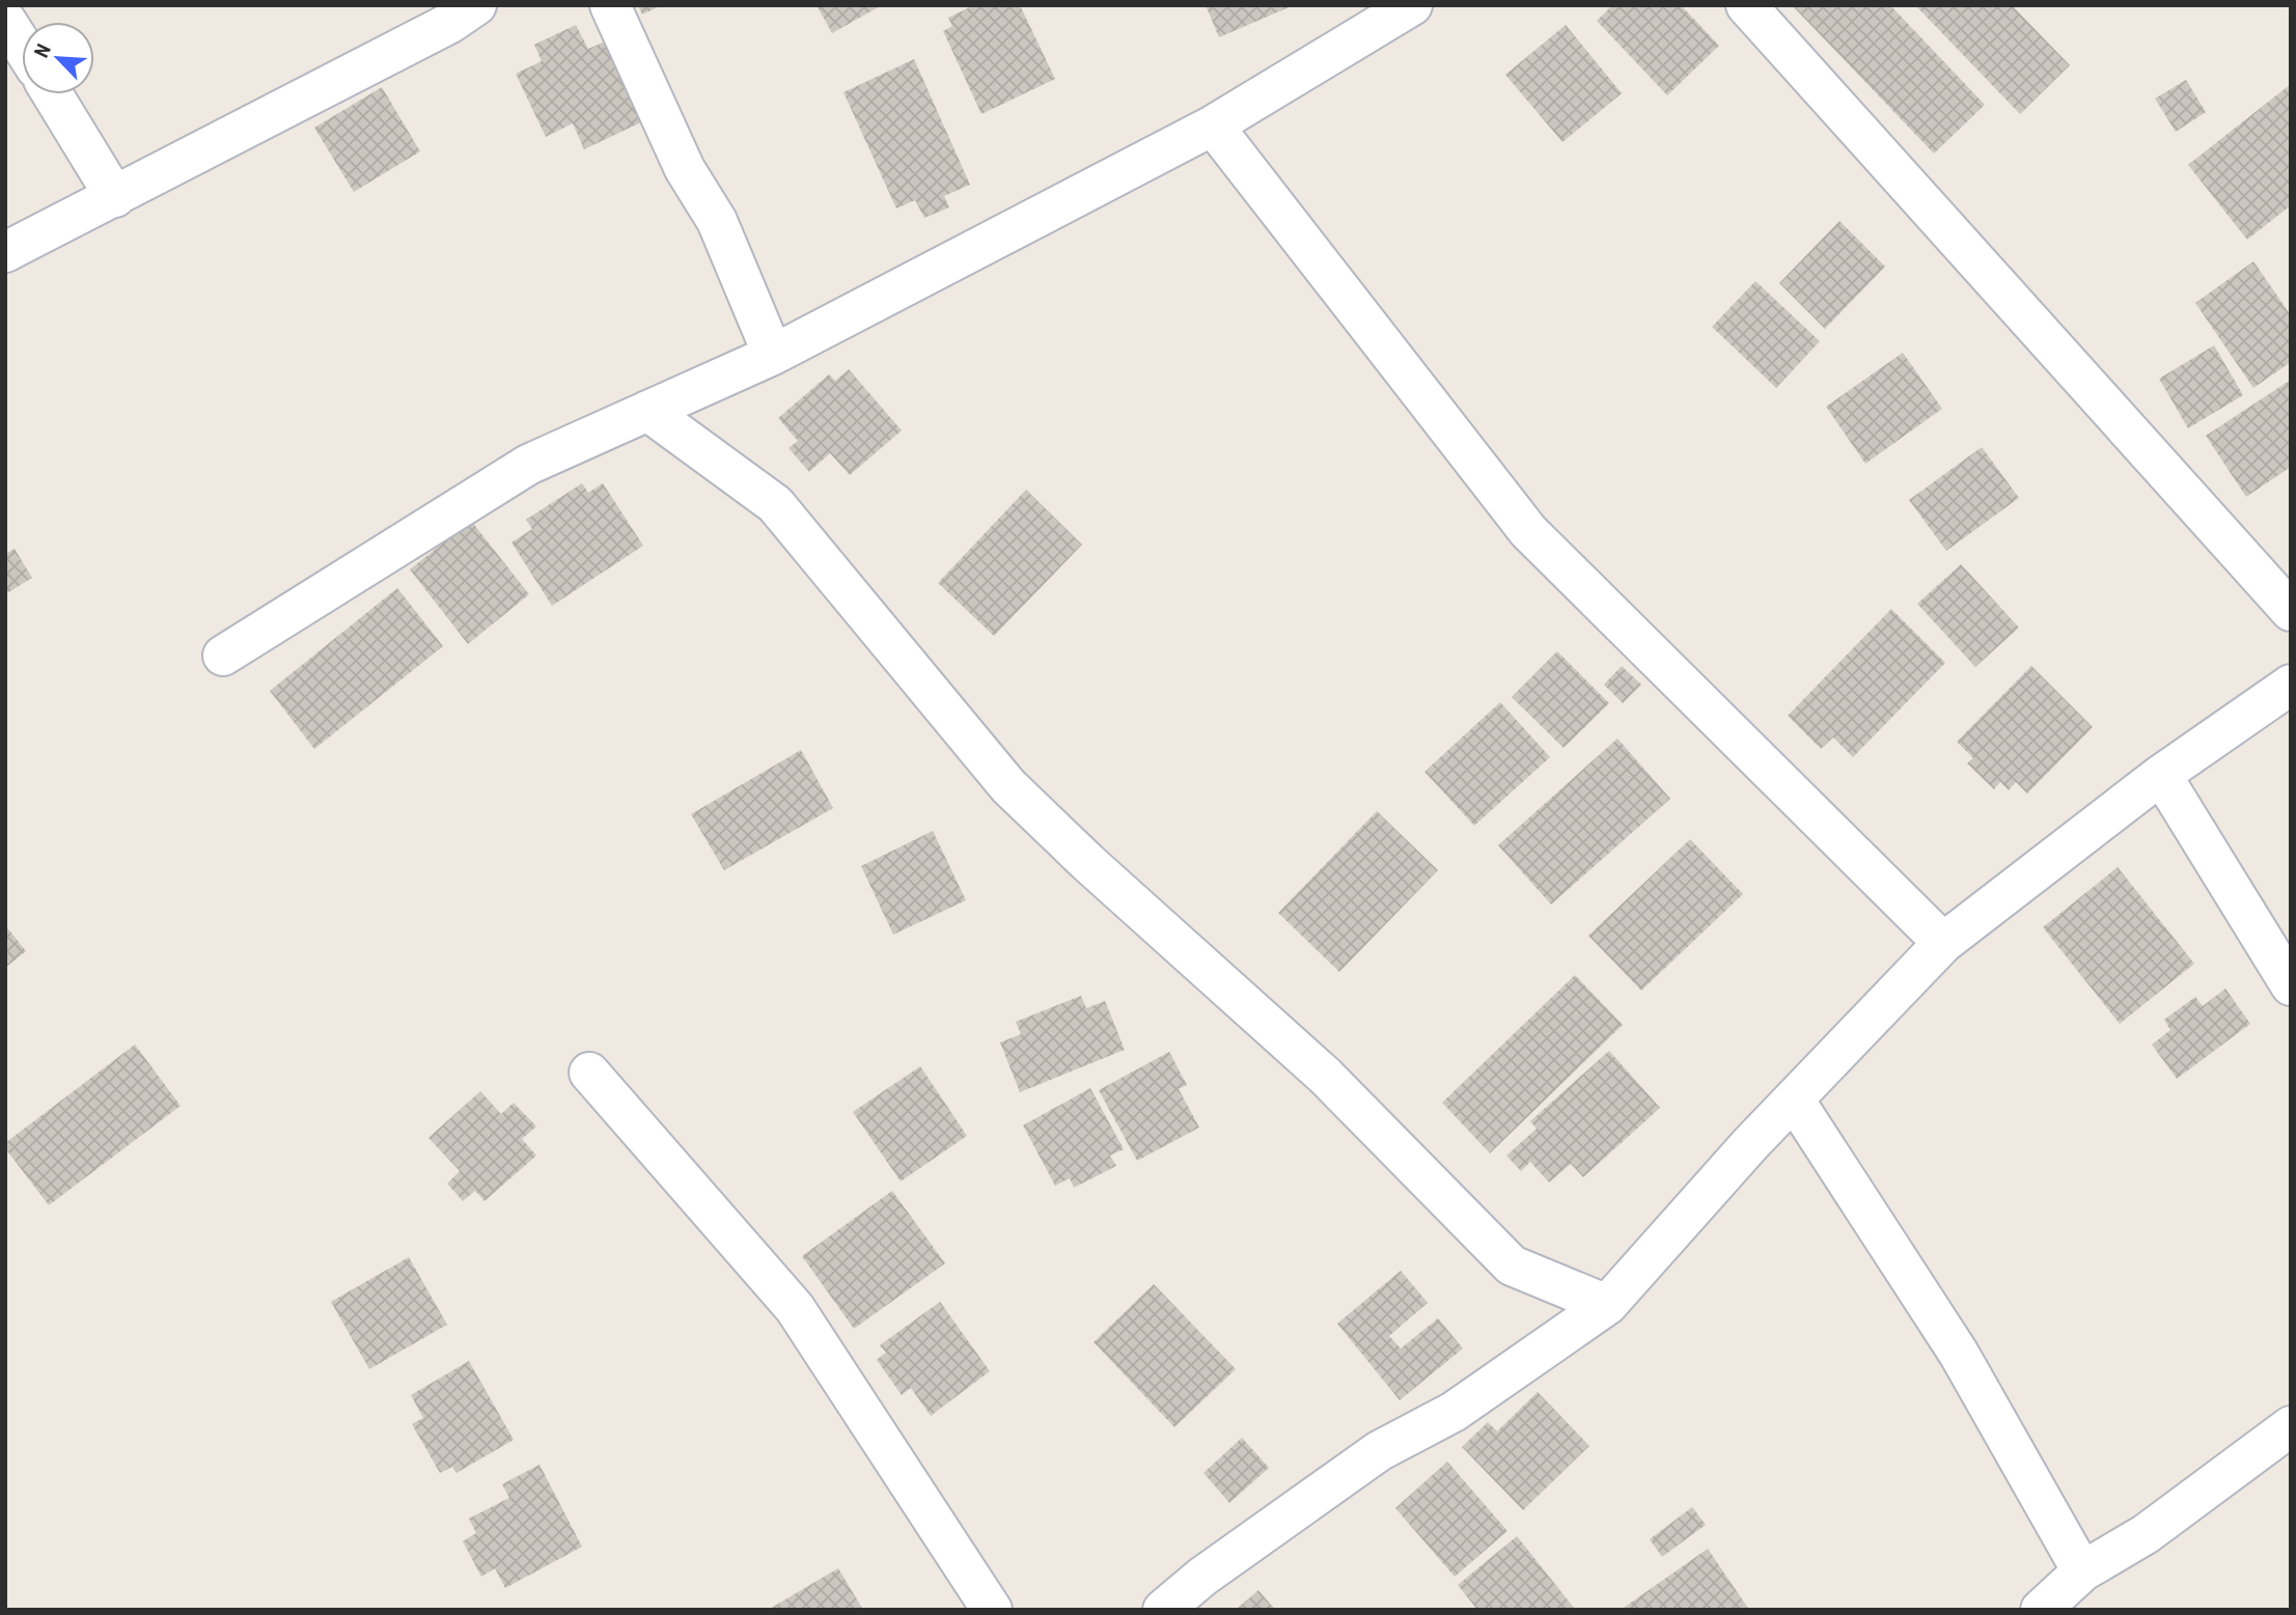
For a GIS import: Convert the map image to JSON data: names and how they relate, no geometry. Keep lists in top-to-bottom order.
{
  "north": "top left"
}
